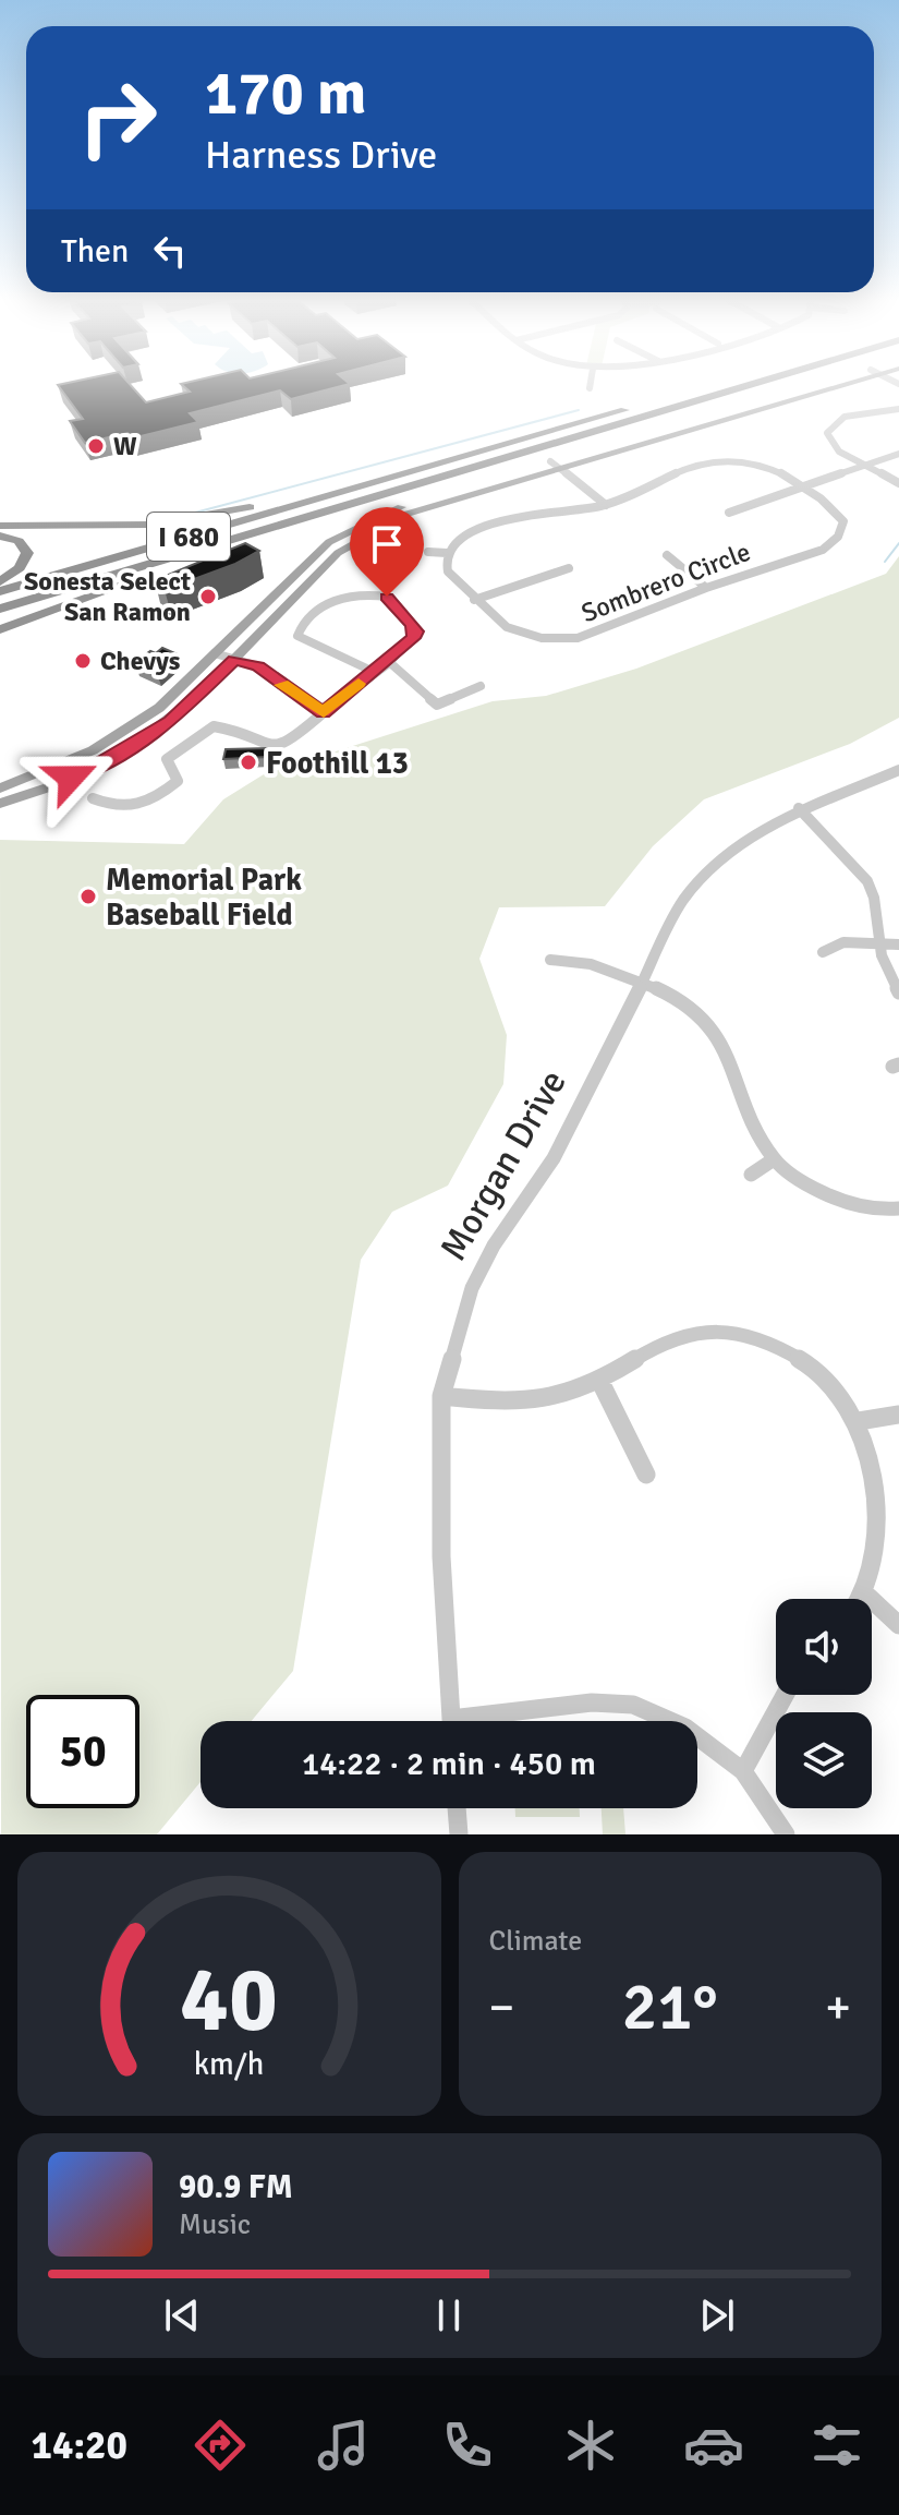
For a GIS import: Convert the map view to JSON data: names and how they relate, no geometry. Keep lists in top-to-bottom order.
{
  "streets": {
    "highway": ["I 680"],
    "street": ["Sombrero Circle", "Morgan Drive"]
  },
  "places": [
    "W",
    "Sonesta Select San Ramon",
    "Chevys",
    "Foothill 13",
    "Memorial Park Baseball Field"
  ],
  "page": {
    "turn": ["170 m", "Harness Drive"],
    "then": "Then",
    "limit": "50",
    "trip": "14:22 · 2 min · 450 m",
    "tile": "Climate",
    "heat": ["−", "21°", "+"],
    "song": ["90.9 FM", "Music"],
    "tabs": "14:20",
    "gauge": ["40", "km/h"]
  }
}
